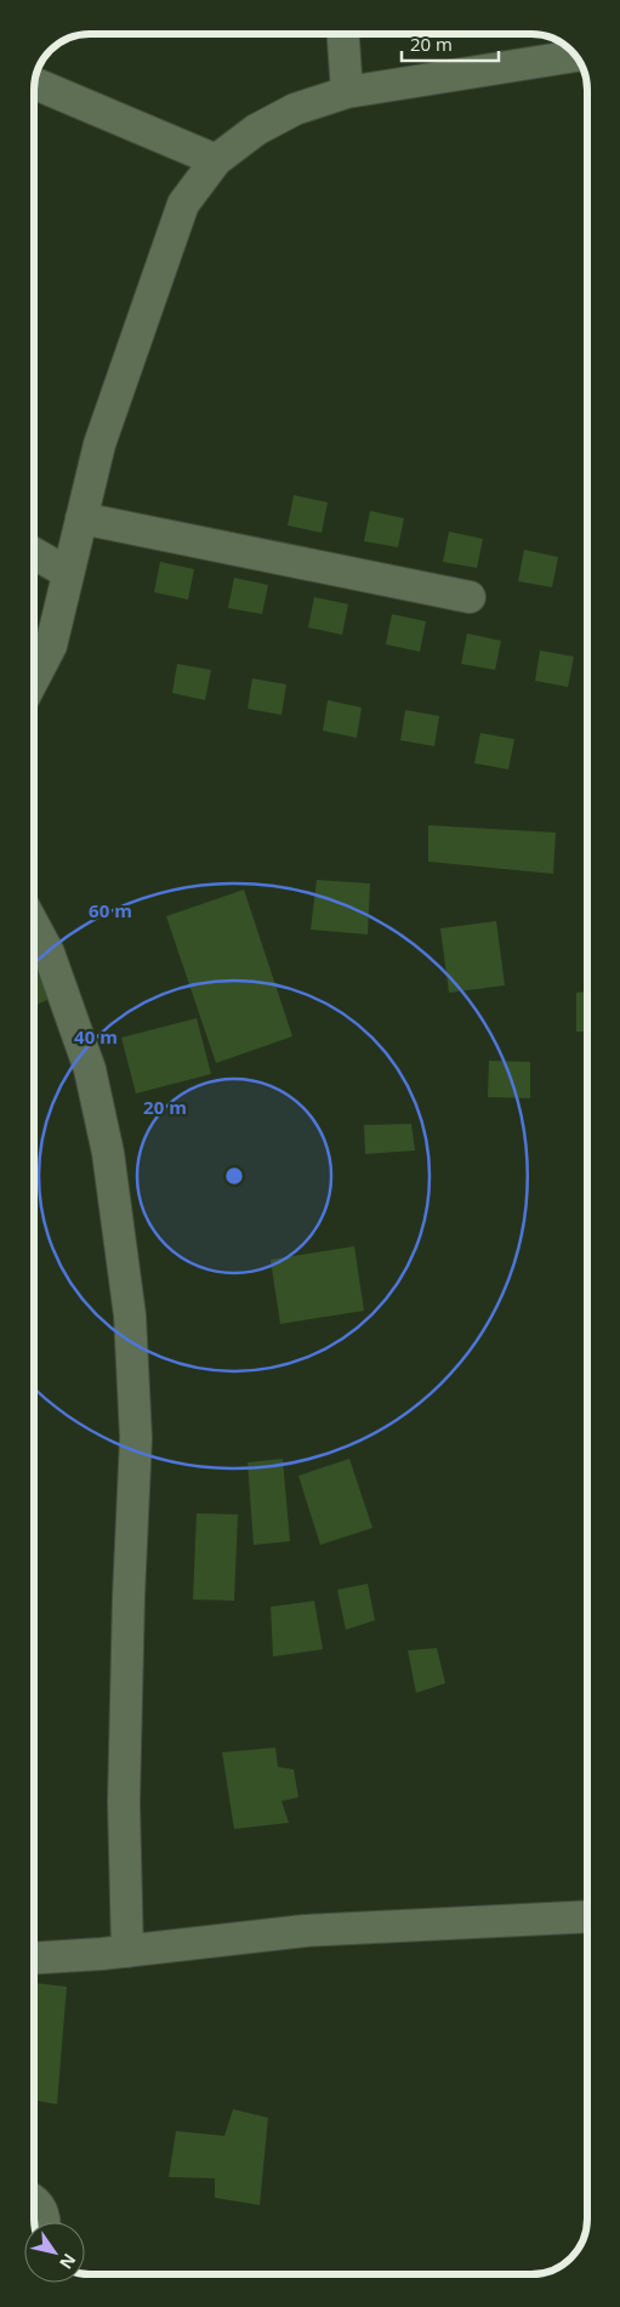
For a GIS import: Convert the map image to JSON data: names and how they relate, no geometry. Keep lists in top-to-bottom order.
{
  "scale_bar": "20 m",
  "north": "bottom right",
  "rings": ["60 m", "40 m", "20 m"]
}
